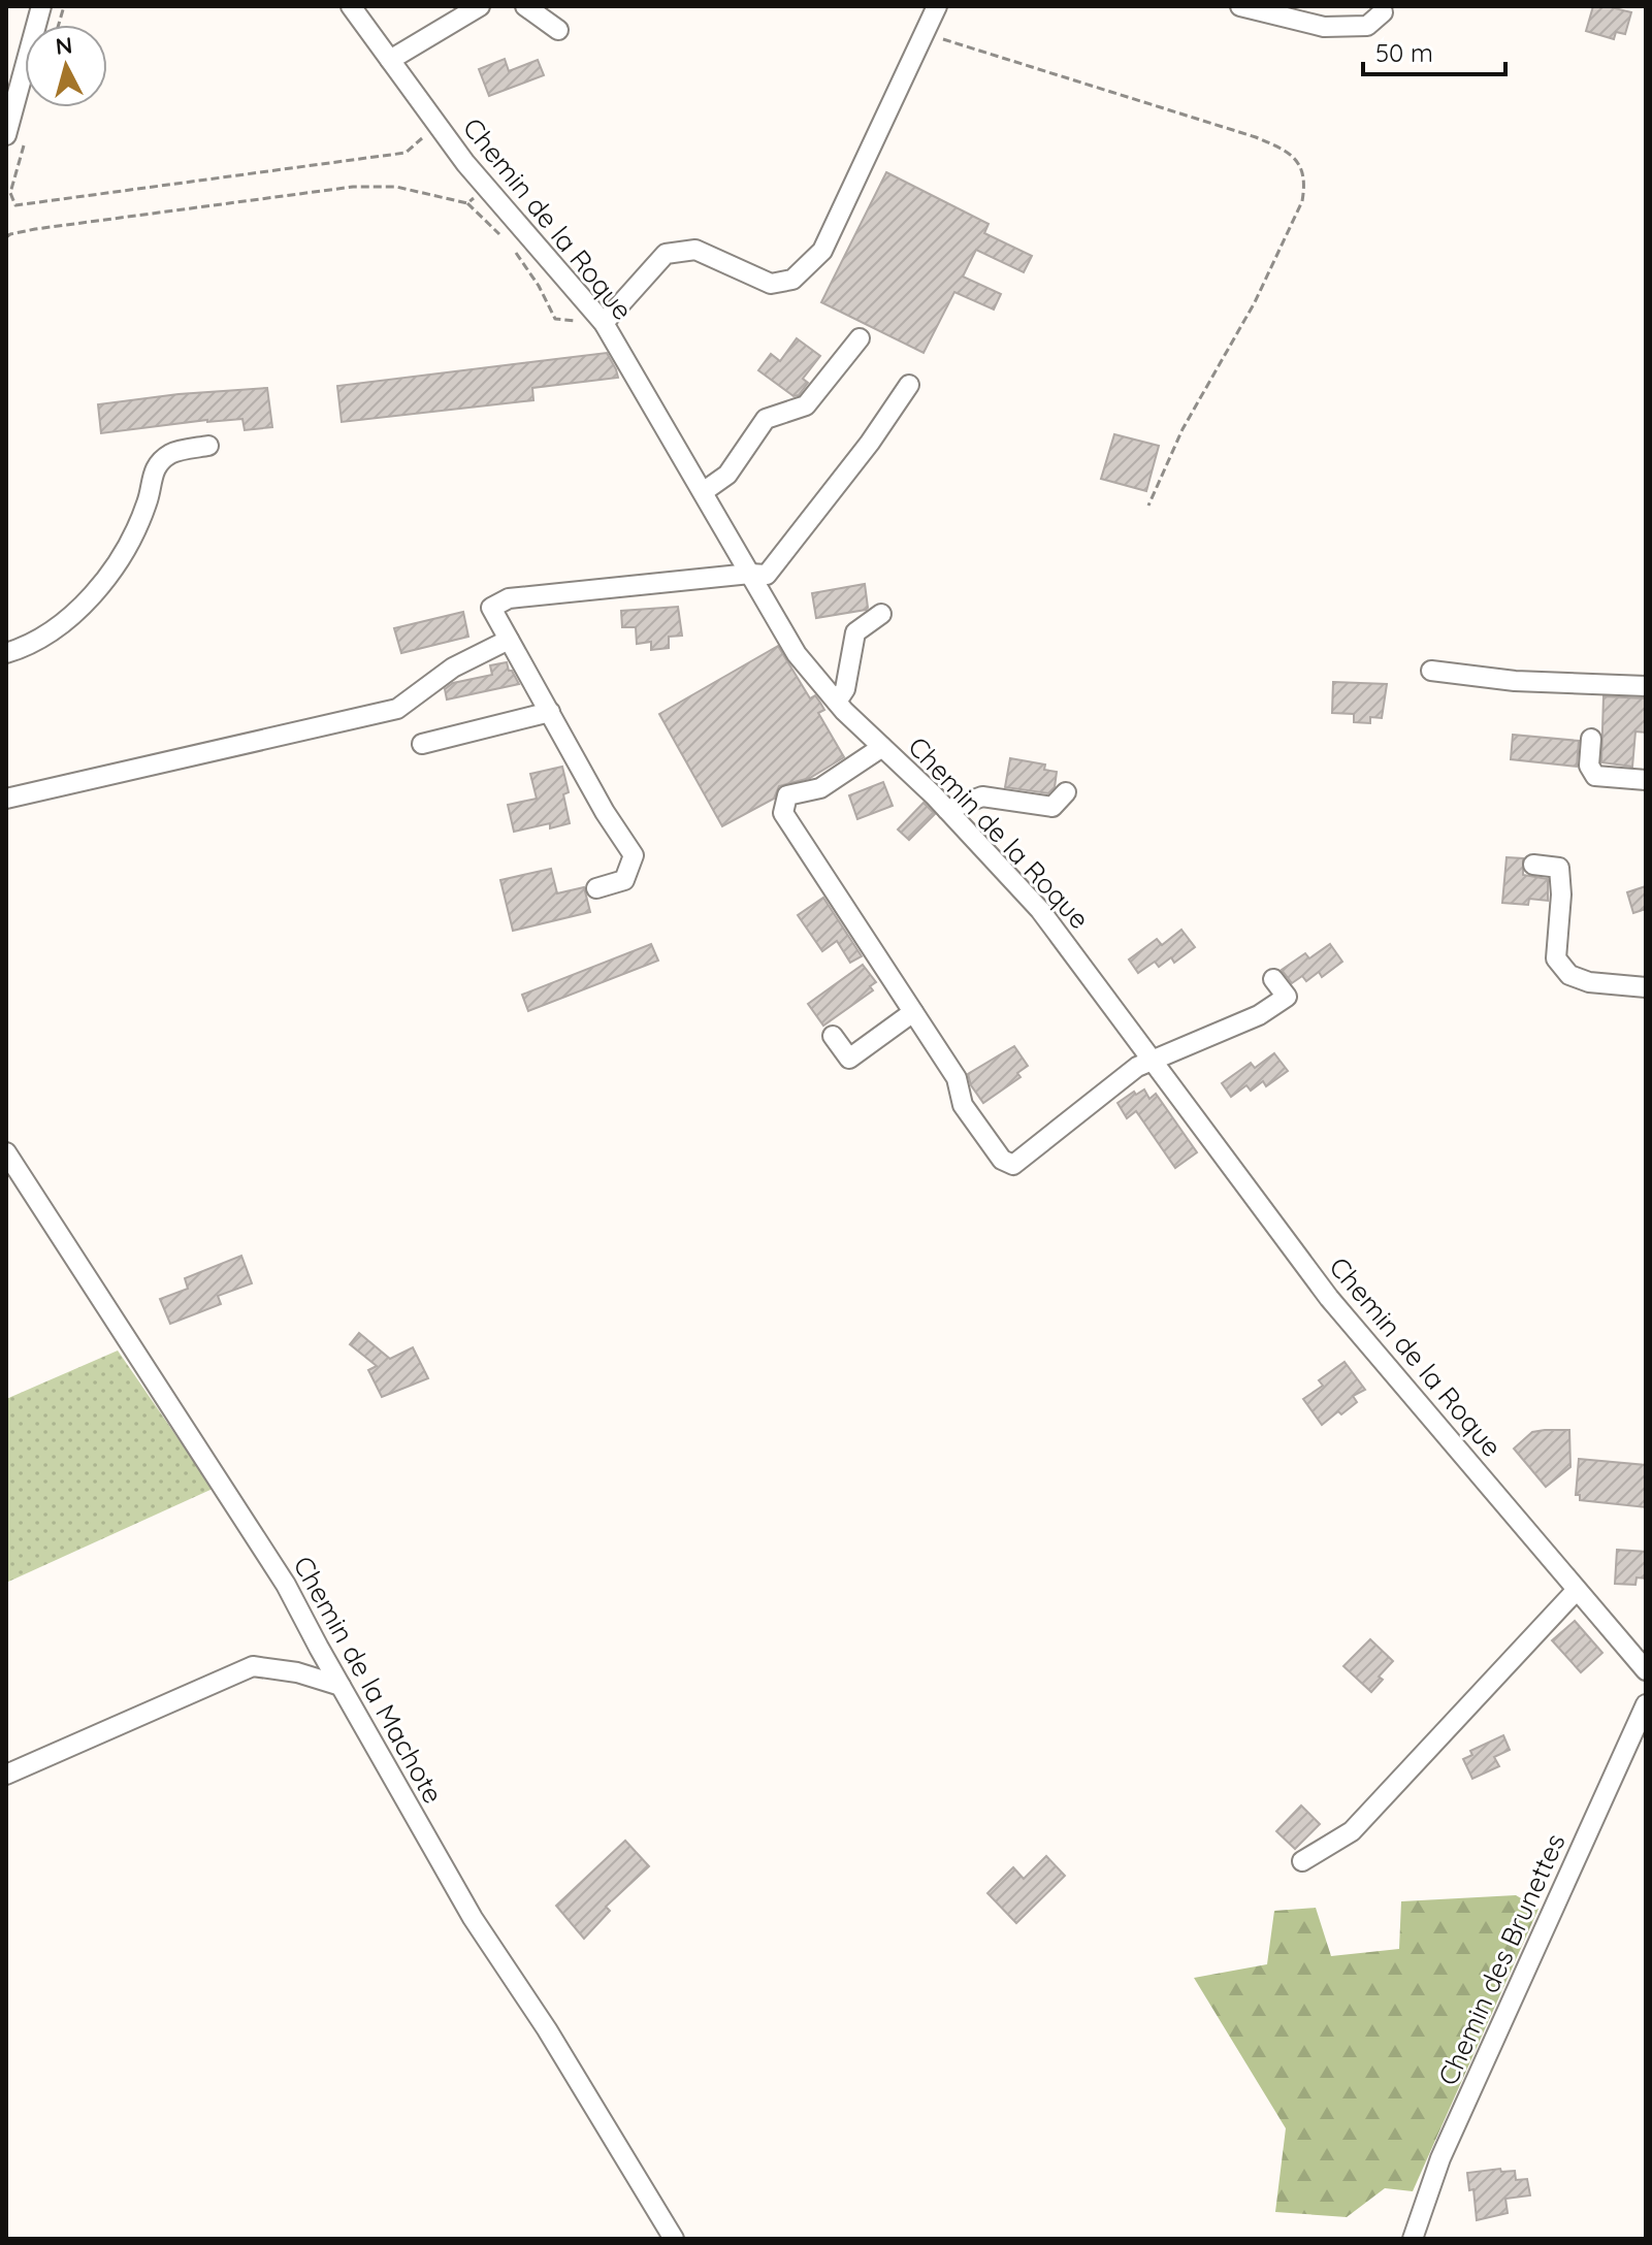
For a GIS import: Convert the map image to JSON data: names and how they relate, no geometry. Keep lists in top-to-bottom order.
{
  "streets": {
    "street": ["Chemin de la Roque", "Chemin de la Machote", "Chemin des Brunettes"]
  },
  "scale_bar": "50 m",
  "north": "top"
}
